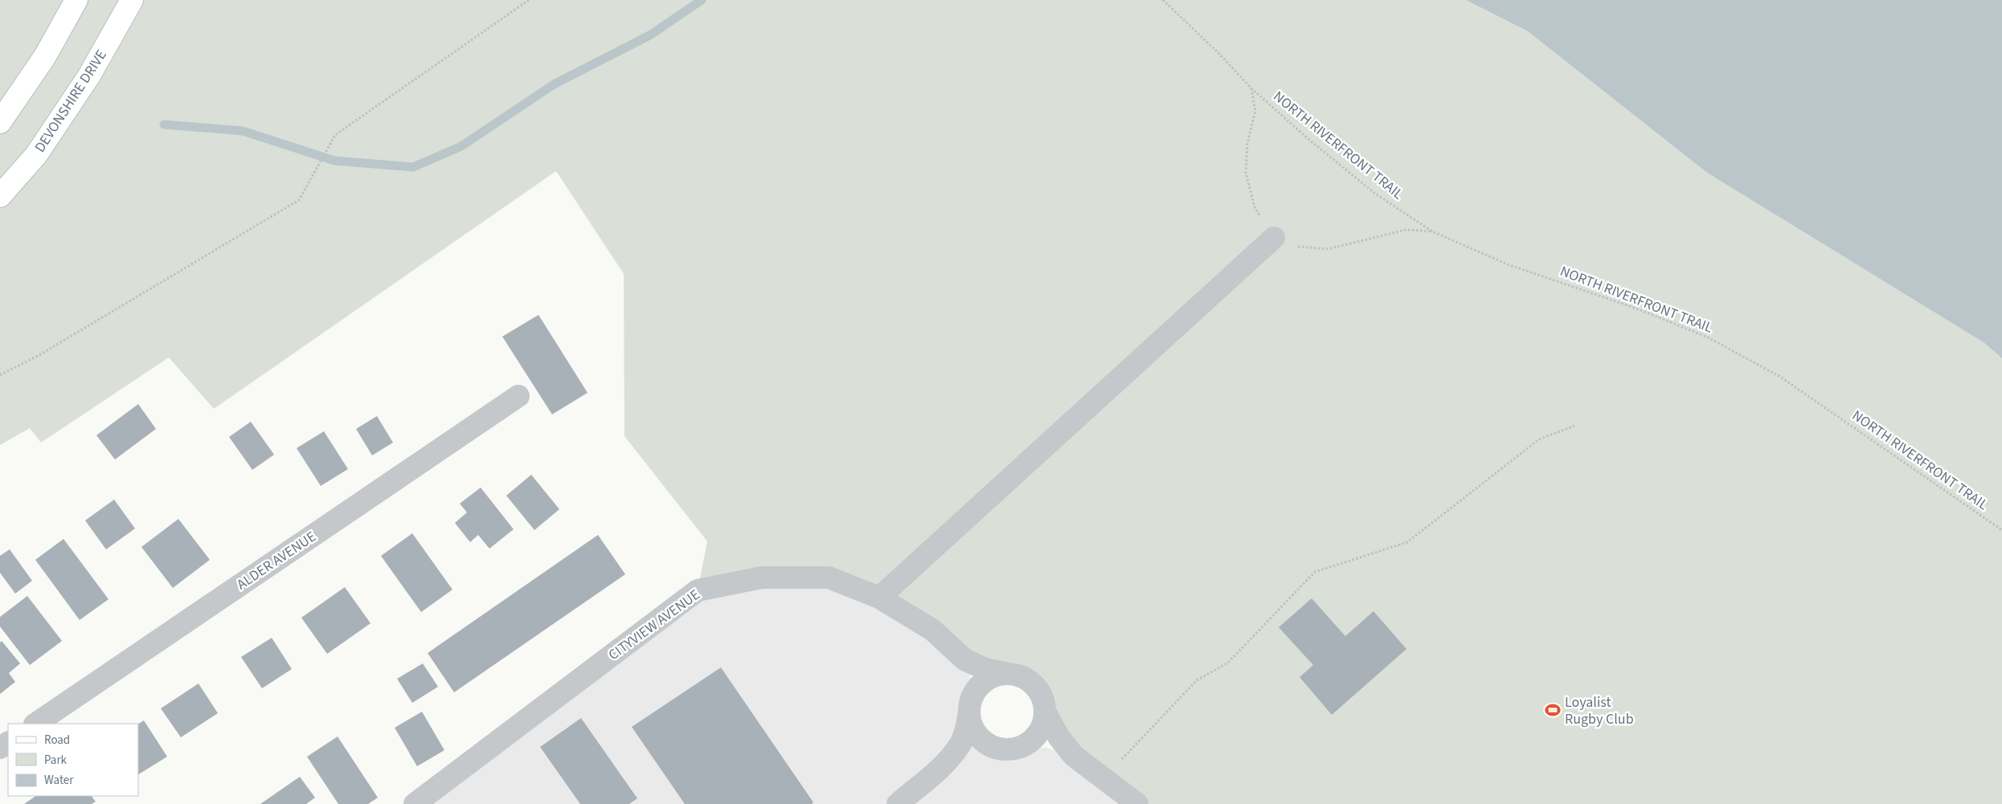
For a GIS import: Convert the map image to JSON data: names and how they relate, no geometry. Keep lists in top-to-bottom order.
{
  "streets": {
    "main road": ["DEVONSHIRE DRIVE"],
    "street": ["ALDER AVENUE", "CITYVIEW AVENUE"],
    "path": ["NORTH RIVERFRONT TRAIL"]
  },
  "places": {
    "sports": ["Loyalist Rugby Club"]
  },
  "legend": ["Road", "Park", "Water"]
}
